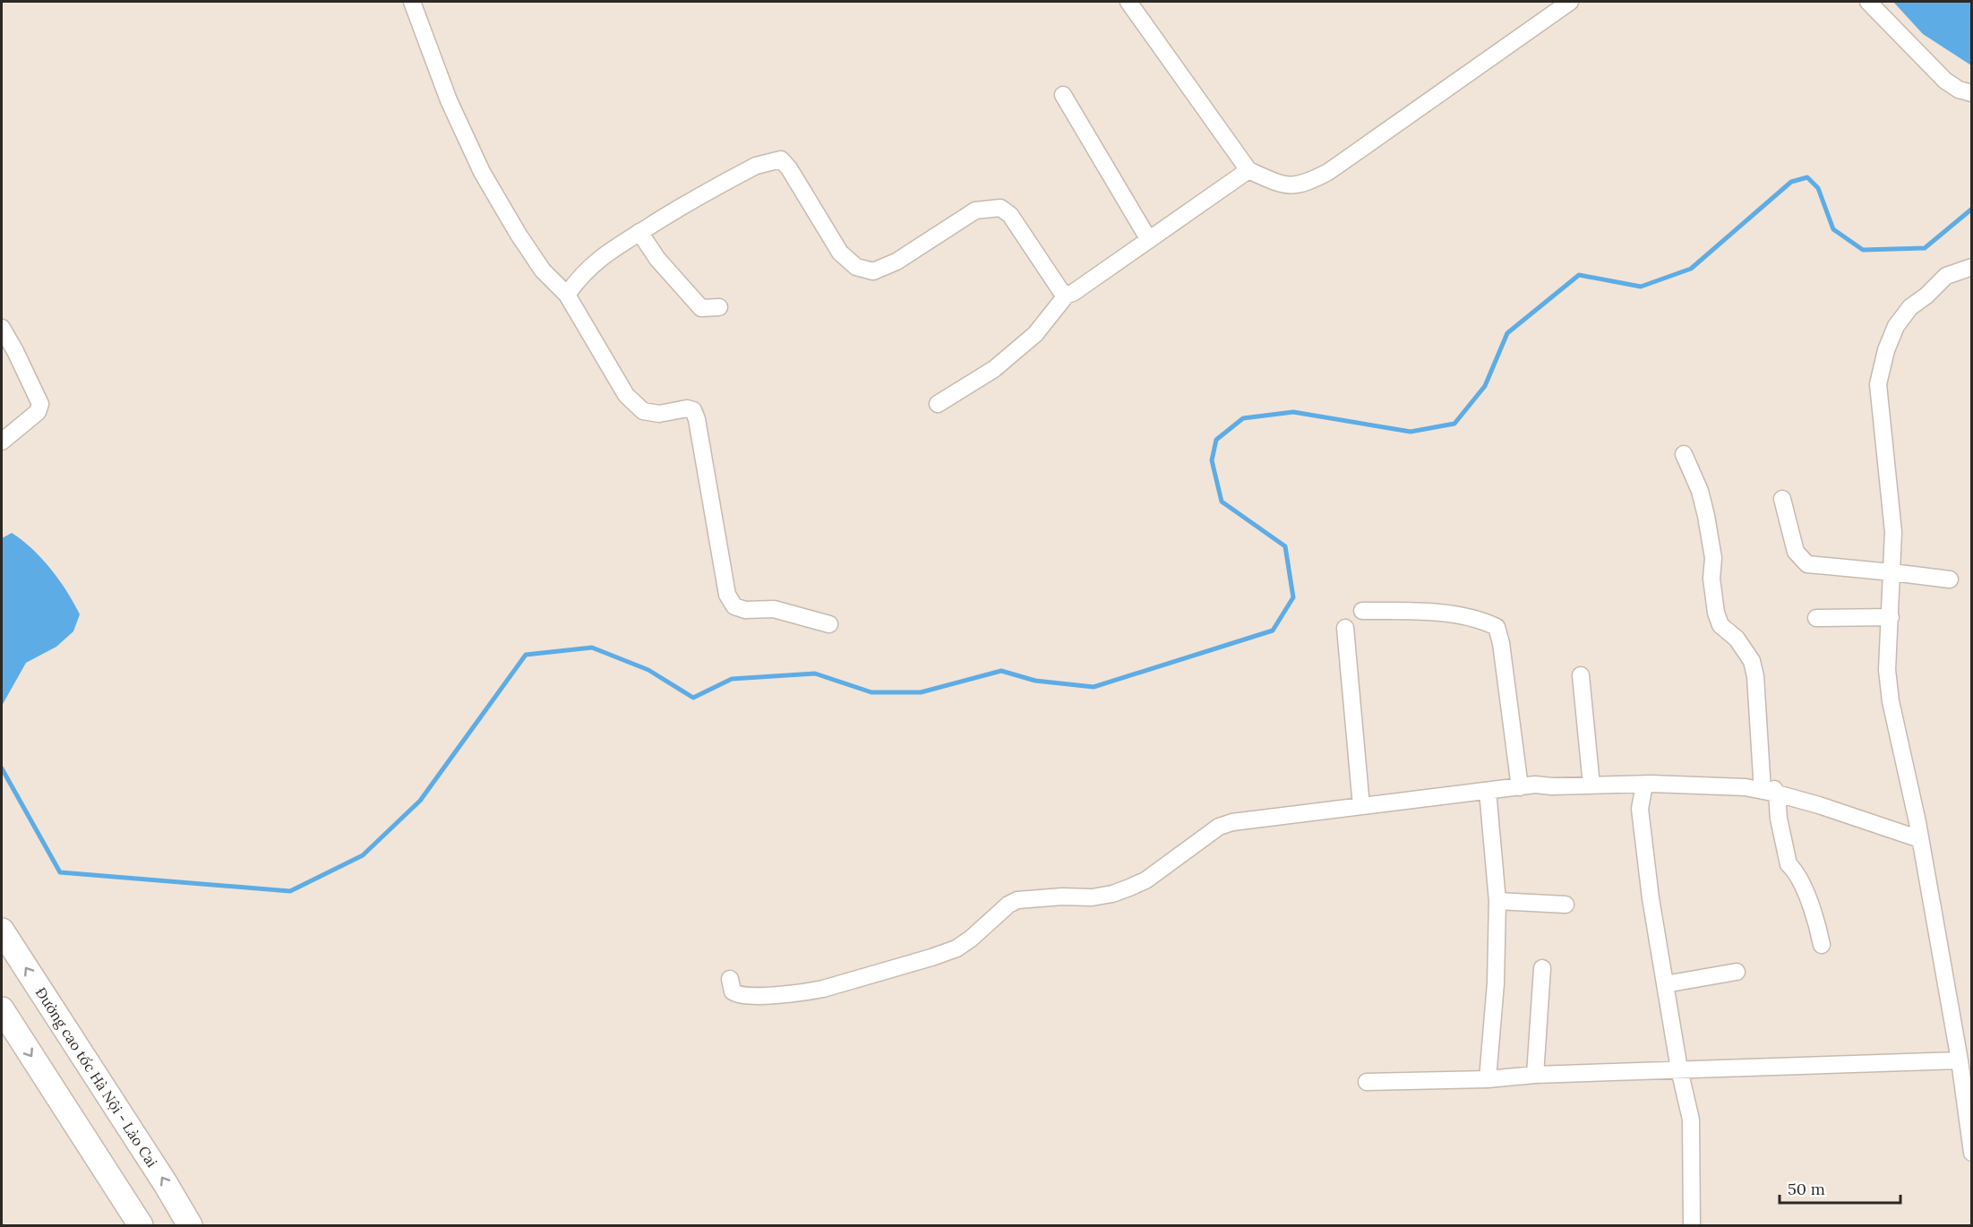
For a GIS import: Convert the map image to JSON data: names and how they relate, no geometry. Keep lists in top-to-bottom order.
{
  "streets": {
    "highway": ["Đường cao tốc Hà Nội - Lào Cai"]
  },
  "scale_bar": "50 m"
}
